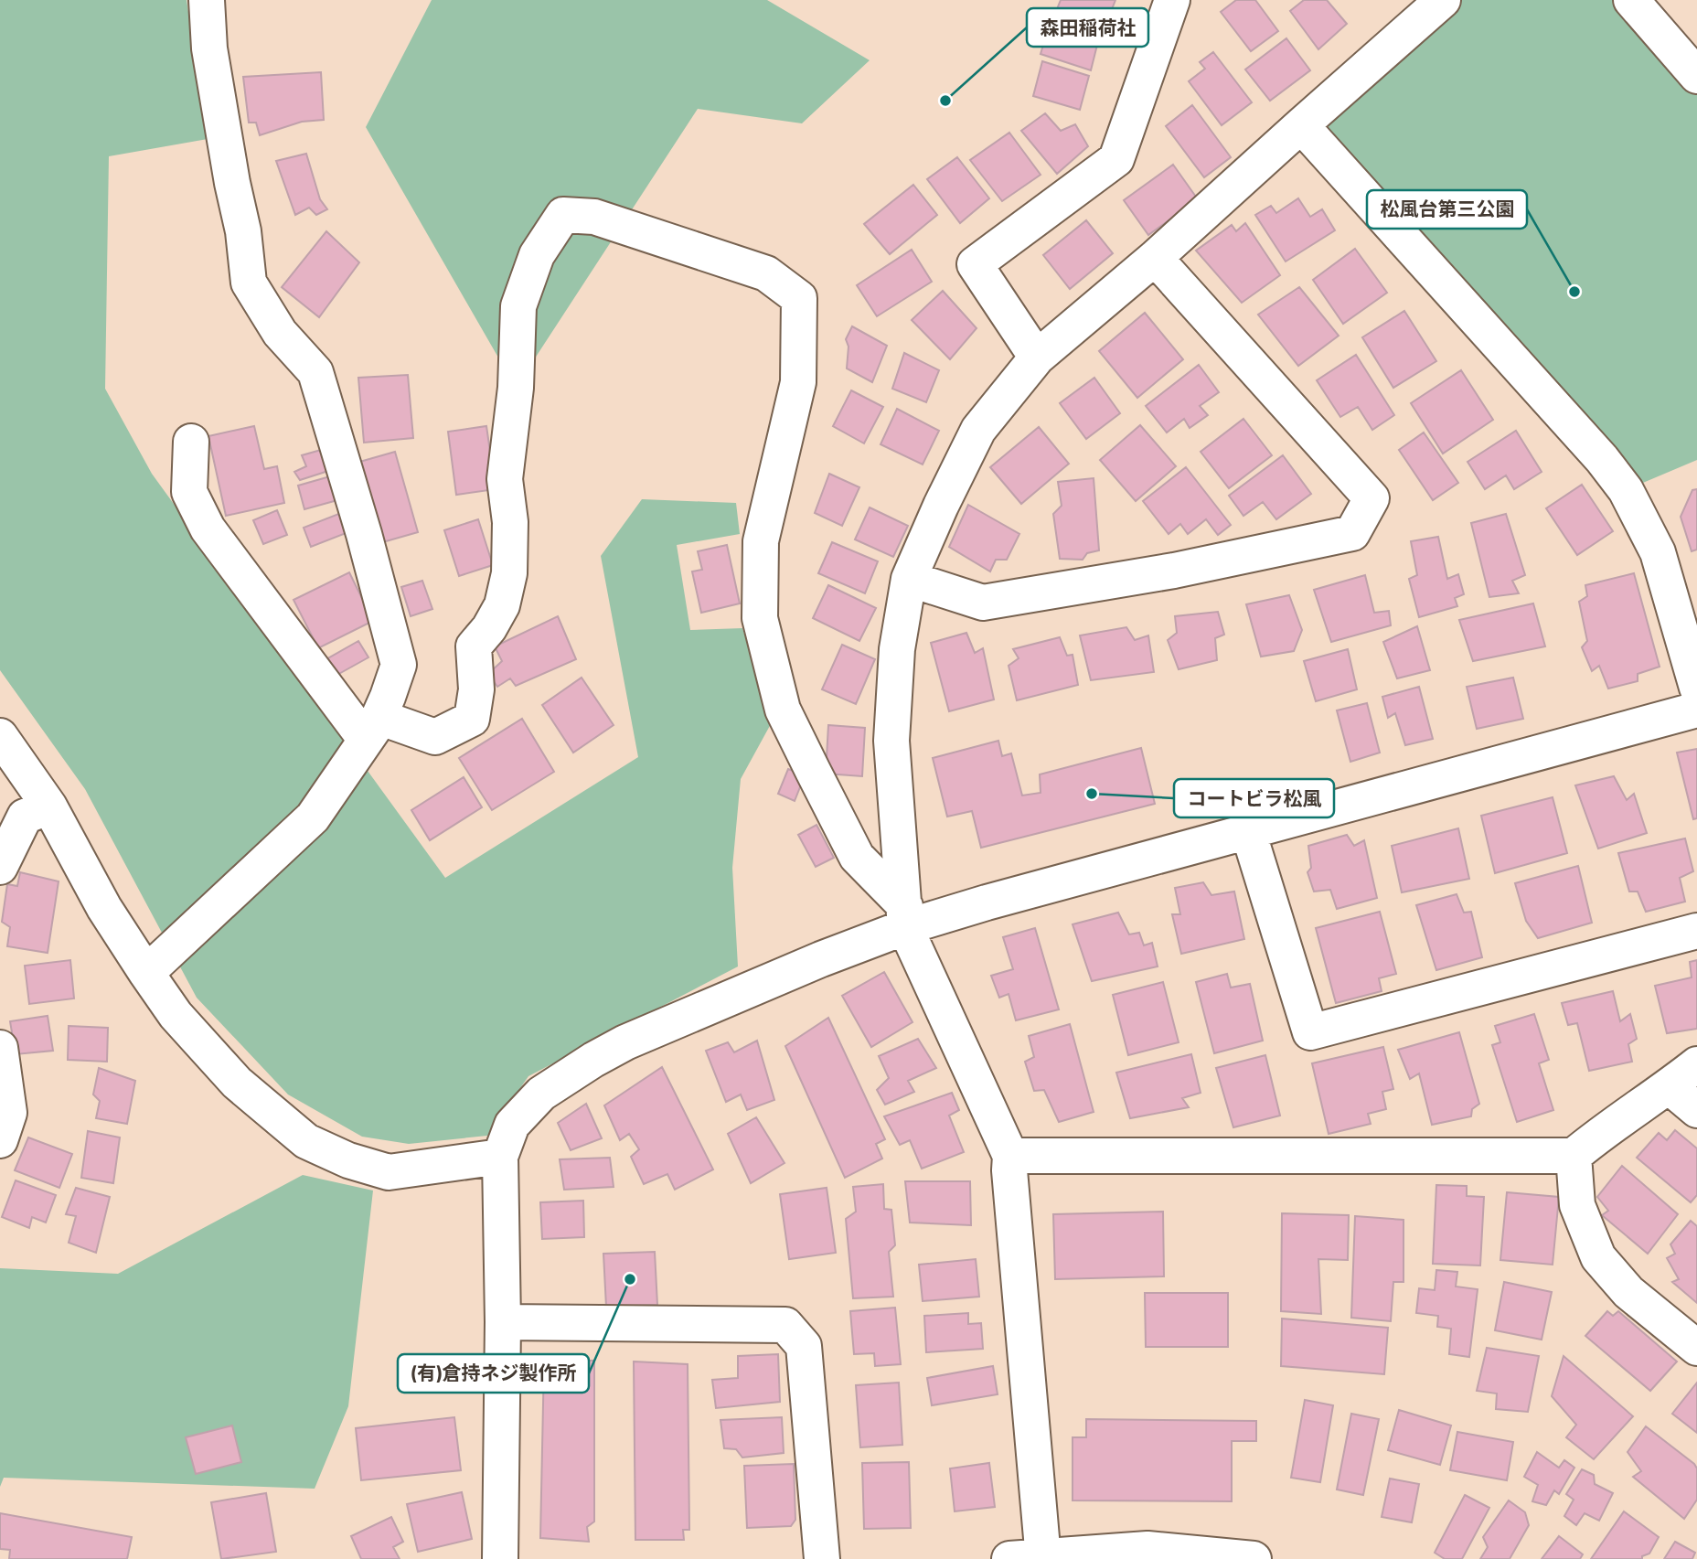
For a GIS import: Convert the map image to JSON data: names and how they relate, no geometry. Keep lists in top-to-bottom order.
{
  "places": [
    "森田稲荷社",
    "松風台第三公園",
    "コートビラ松風",
    "(有)倉持ネジ製作所"
  ]
}
